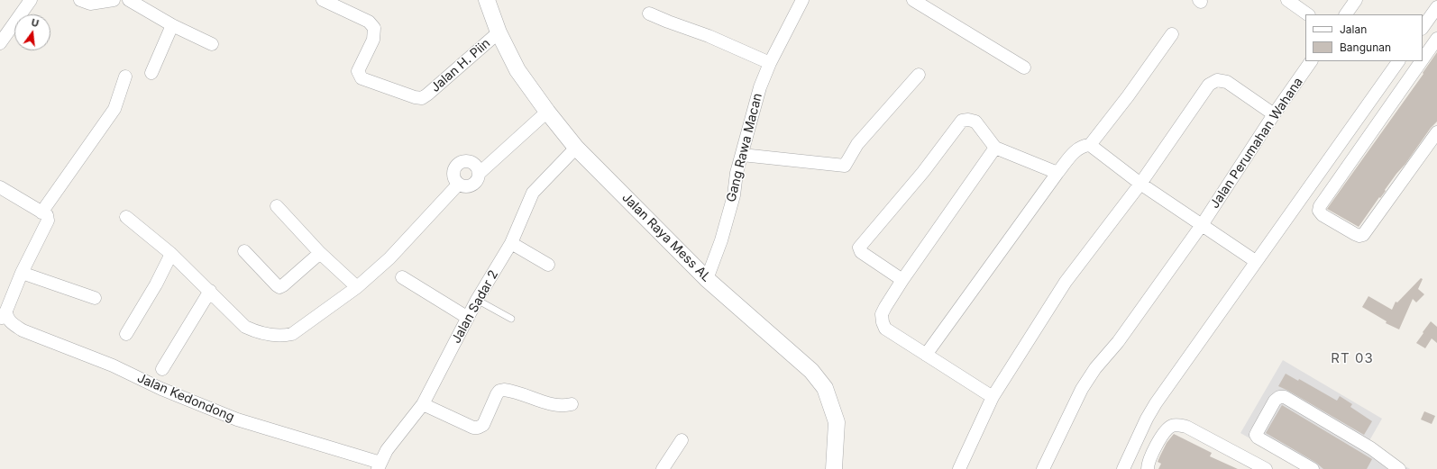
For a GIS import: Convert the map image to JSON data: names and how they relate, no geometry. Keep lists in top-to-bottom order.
{
  "streets": {
    "street": [
      "Jalan H. Piin",
      "Jalan Perumahan Wahana",
      "Gang Rawa Macan",
      "Jalan Raya Mess AL",
      "Jalan Sadar 2",
      "Jalan Kedondong"
    ]
  },
  "crossings": [
    ["Jalan H. Piin", "Jalan Raya Mess AL"],
    ["Gang Rawa Macan", "Jalan Raya Mess AL"],
    ["Jalan Raya Mess AL", "Jalan Sadar 2"],
    ["Jalan Sadar 2", "Jalan Kedondong"]
  ],
  "districts": ["RT 03"],
  "legend": ["Jalan", "Bangunan"],
  "north": "top"
}
